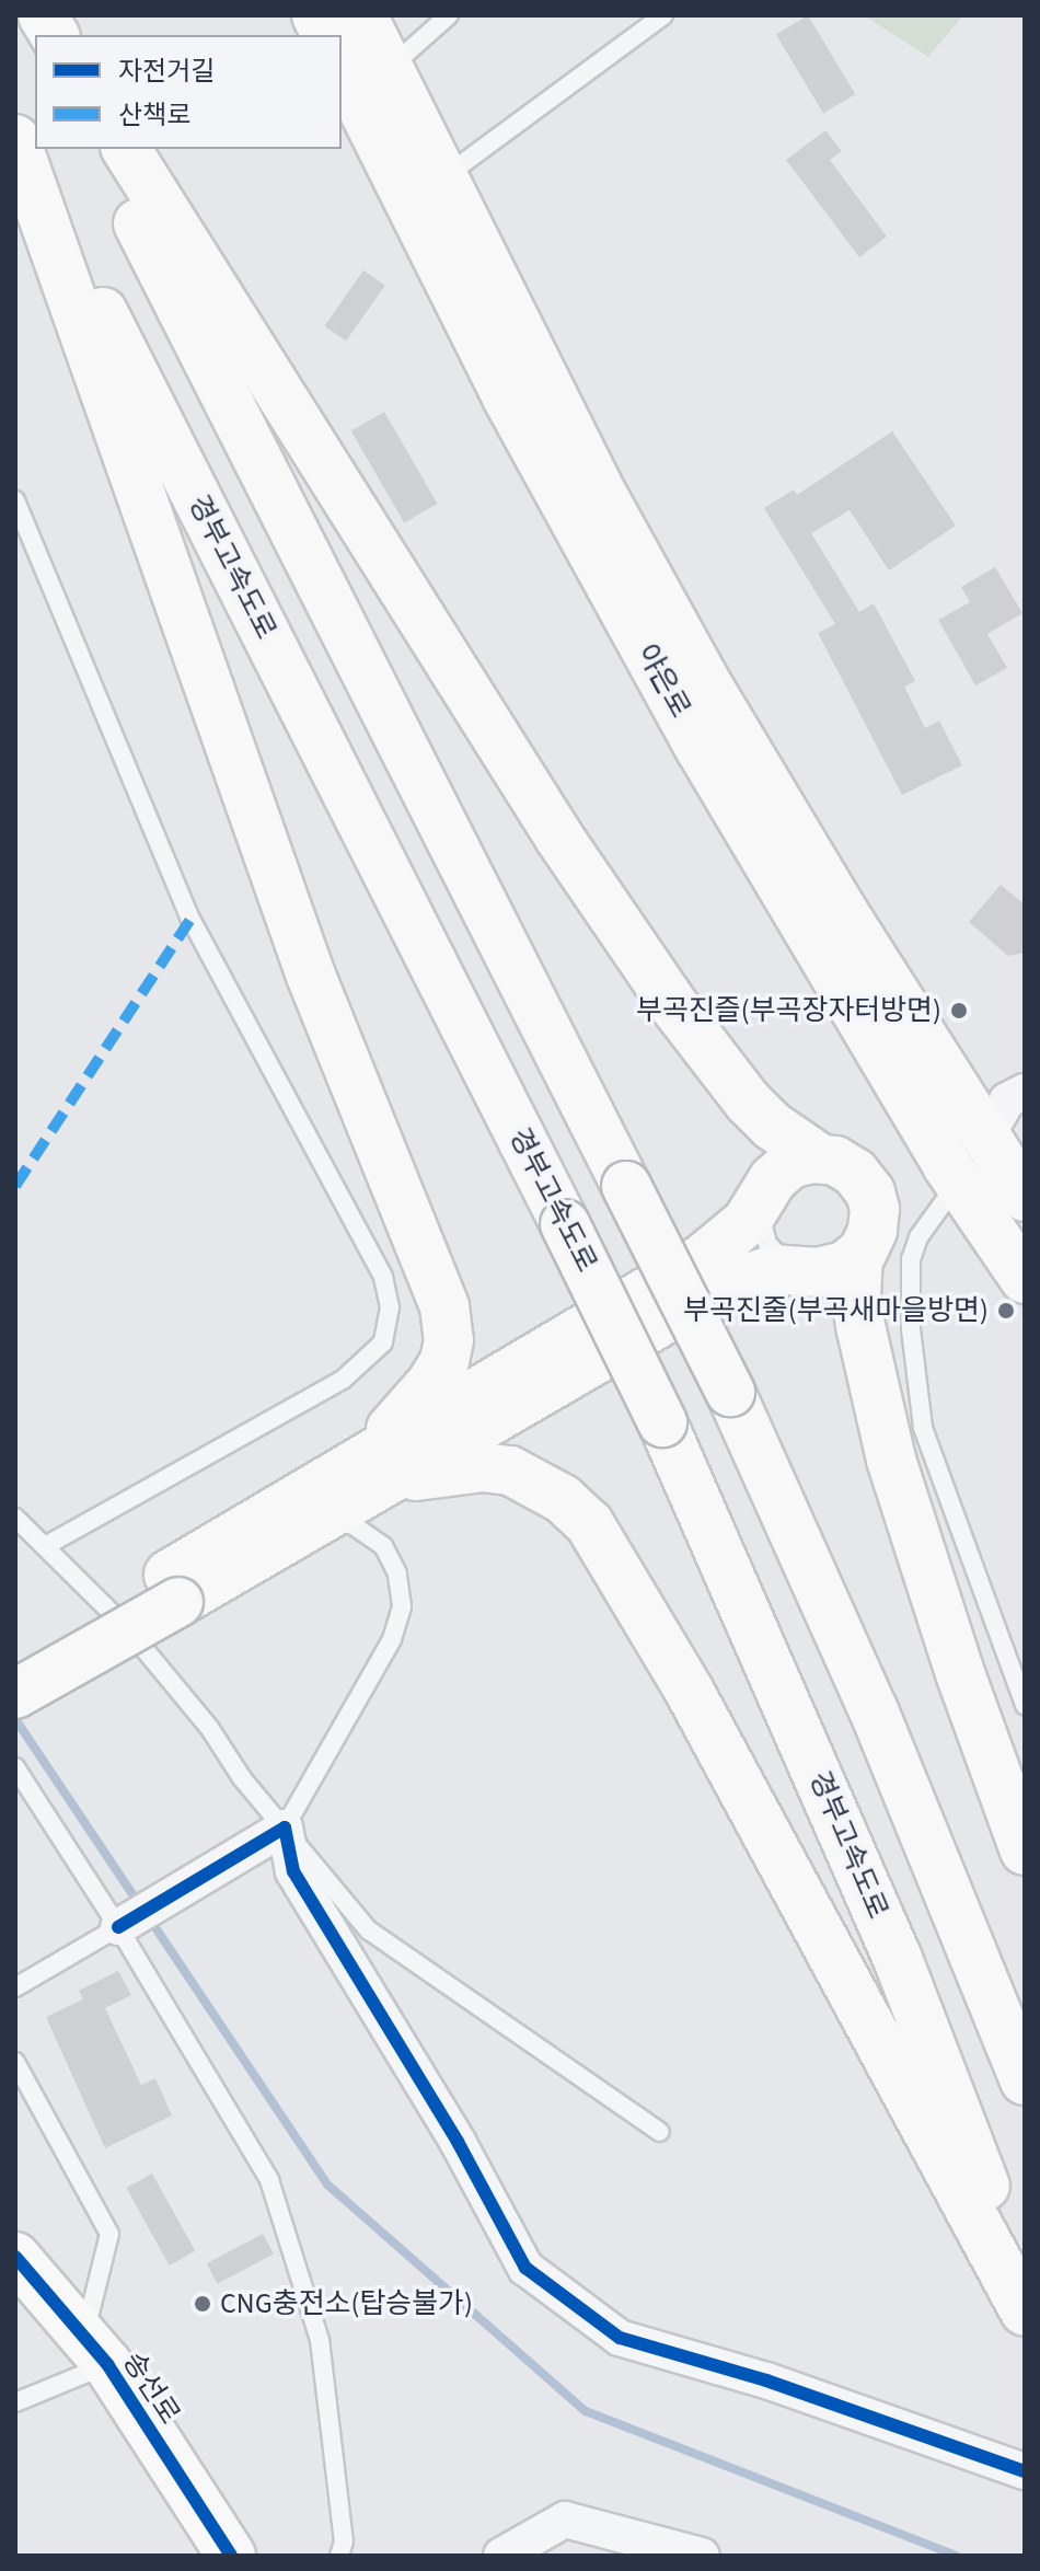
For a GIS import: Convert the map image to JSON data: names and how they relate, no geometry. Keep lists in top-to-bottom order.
{
  "streets": {
    "main road": ["경부고속도로", "야은로", "송선로"]
  },
  "places": ["부곡진즐(부곡장자터방면)", "부곡진줄(부곡새마을방면)", "CNG충전소(탑승불가)"],
  "legend": ["자전거길", "산책로"]
}
